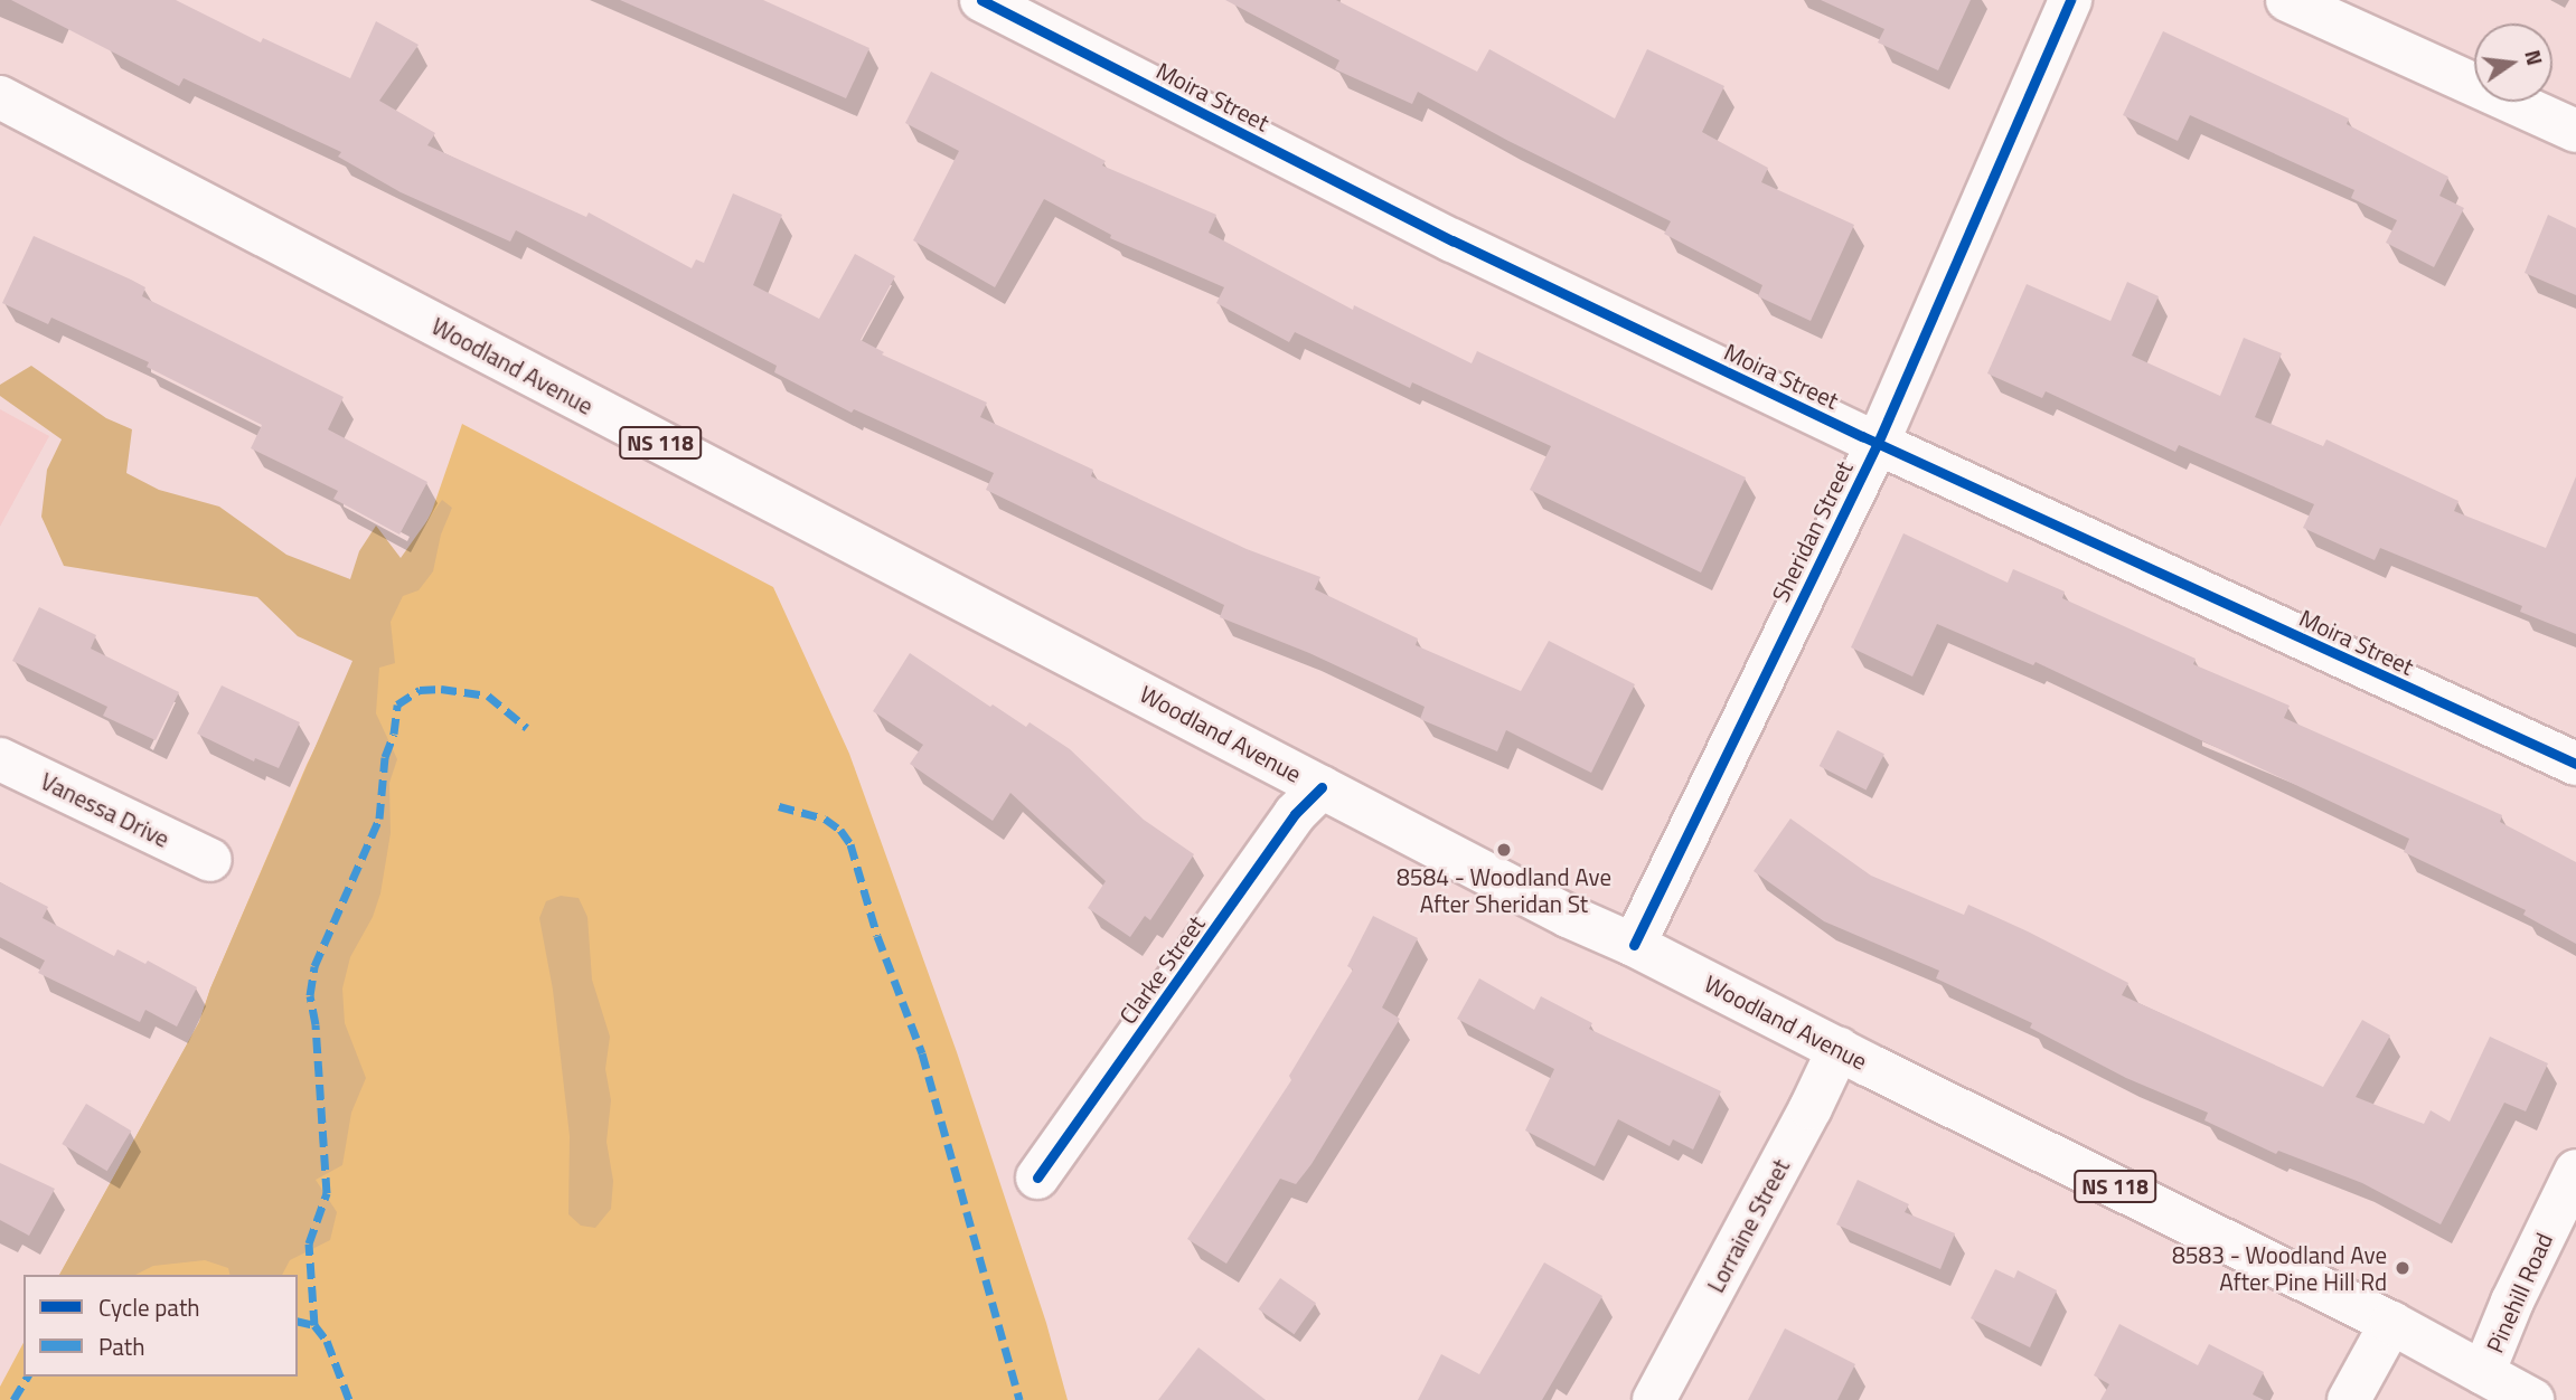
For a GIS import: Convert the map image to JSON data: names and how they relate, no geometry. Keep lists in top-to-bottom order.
{
  "streets": {
    "street": [
      "Moira Street",
      "Woodland Avenue",
      "NS 118",
      "Sheridan Street",
      "Vanessa Drive",
      "Clarke Street",
      "Lorraine Street",
      "Pinehill Road"
    ]
  },
  "crossings": [
    ["Moira Street", "Sheridan Street"],
    ["Woodland Avenue", "Sheridan Street"],
    ["Woodland Avenue", "Clarke Street"],
    ["Woodland Avenue", "Lorraine Street"],
    ["Woodland Avenue", "Pinehill Road"]
  ],
  "places": ["8584 - Woodland Ave After Sheridan St", "8583 - Woodland Ave After Pine Hill Rd"],
  "legend": ["Cycle path", "Path"],
  "north": "right"
}
